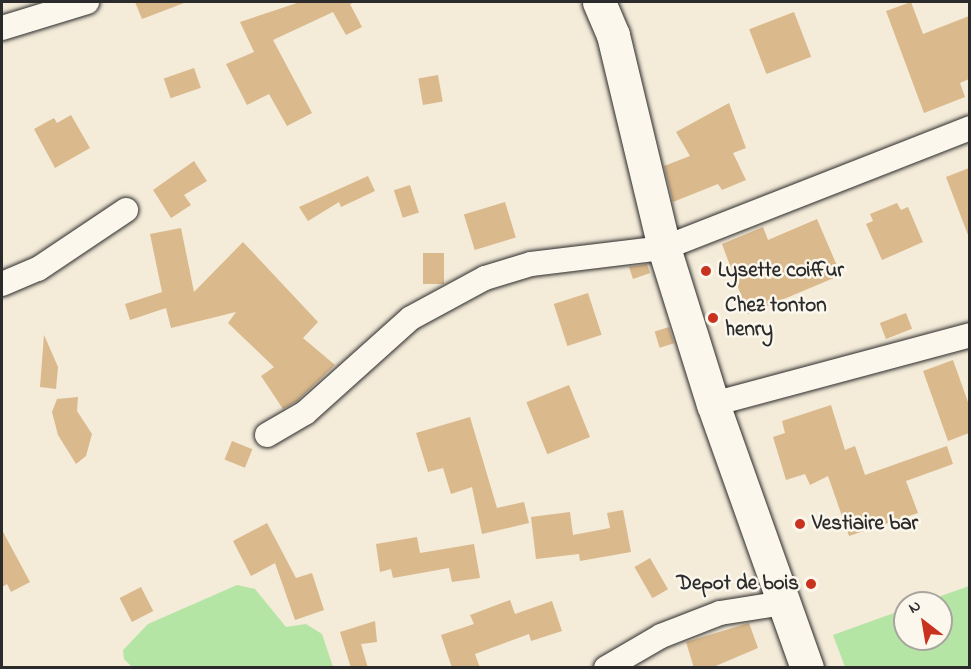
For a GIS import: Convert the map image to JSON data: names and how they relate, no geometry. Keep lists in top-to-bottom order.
{
  "places": [
    "Lysette coiffur",
    "Chez tonton henry",
    "Vestiaire bar",
    "Depot de bois"
  ],
  "north": "top left"
}
